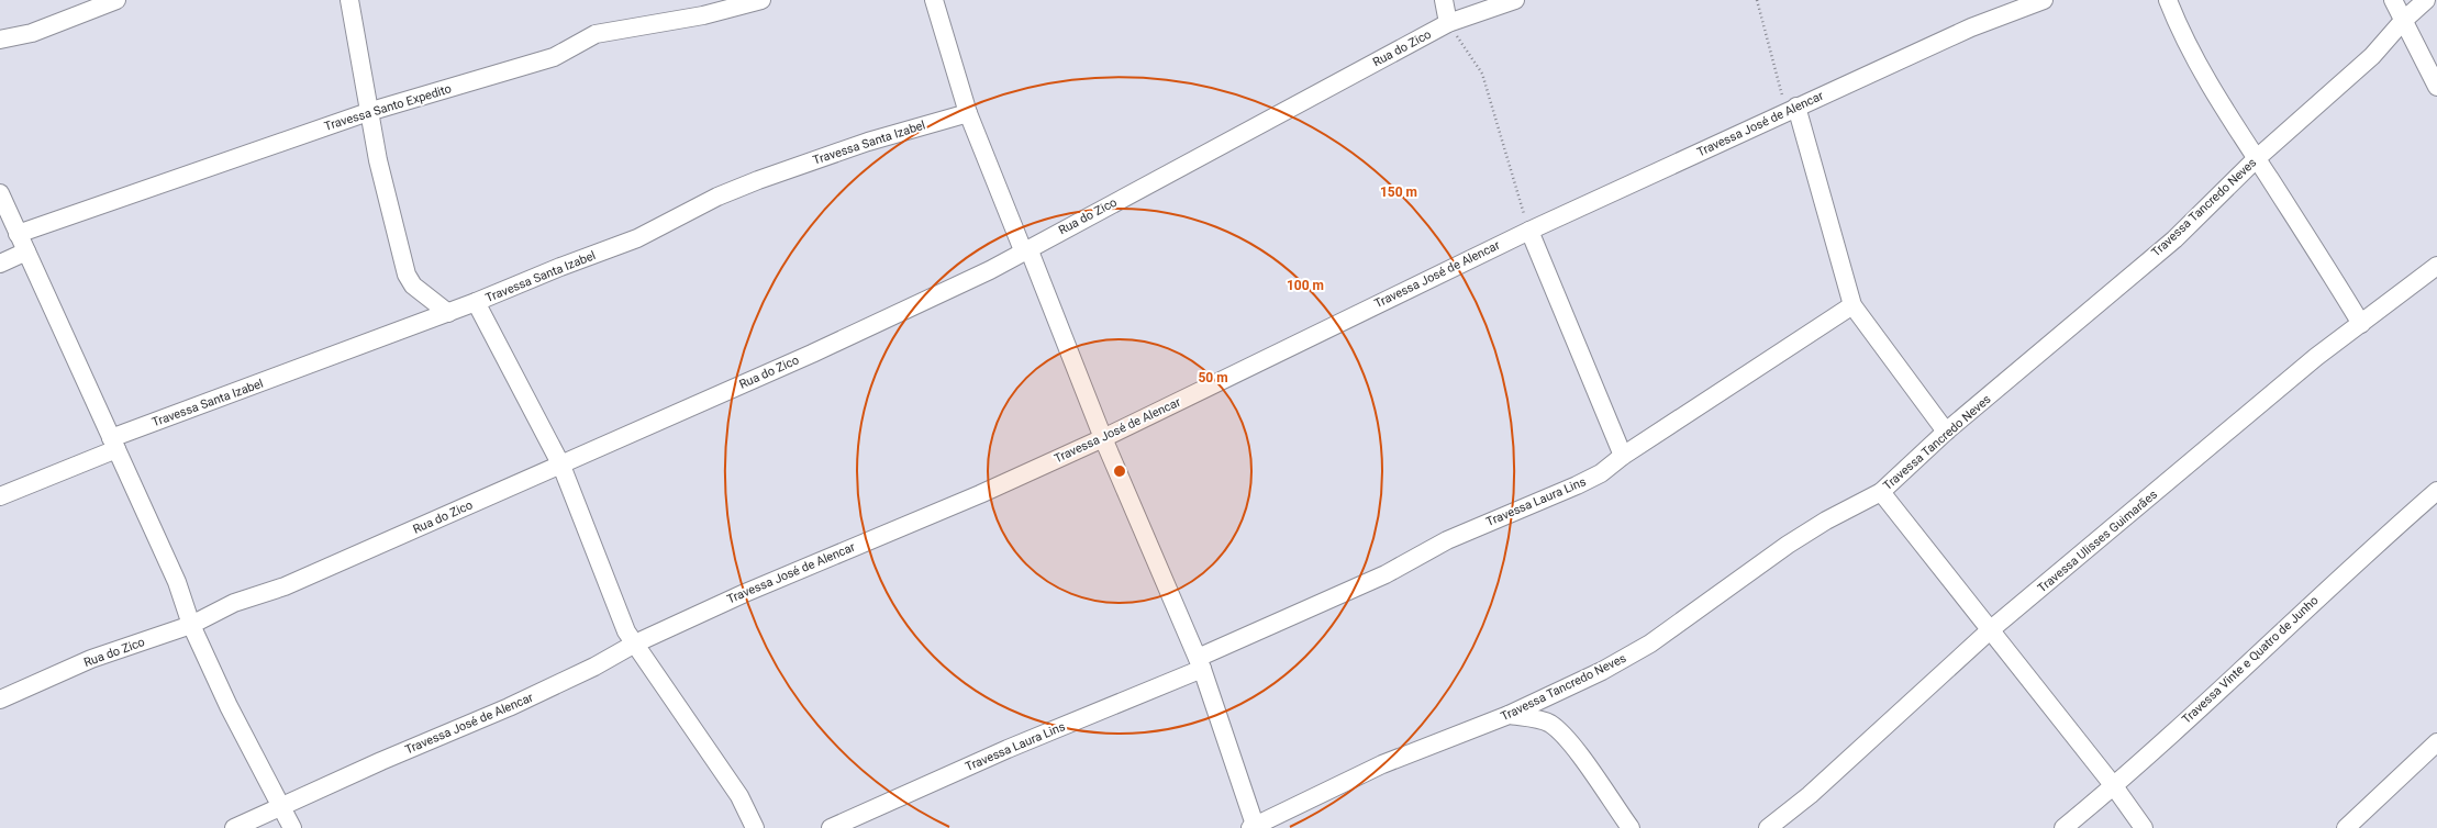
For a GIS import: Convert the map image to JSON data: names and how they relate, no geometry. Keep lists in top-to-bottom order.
{
  "streets": {
    "street": [
      "Rua do Zico",
      "Travessa Santo Expedito",
      "Travessa José de Alencar",
      "Travessa Santa Izabel",
      "Travessa Tancredo Neves",
      "Travessa Laura Lins",
      "Travessa Ulisses Guimarães",
      "Travessa Vinte e Quatro de Junho"
    ]
  },
  "rings": ["150 m", "100 m", "50 m"]
}
